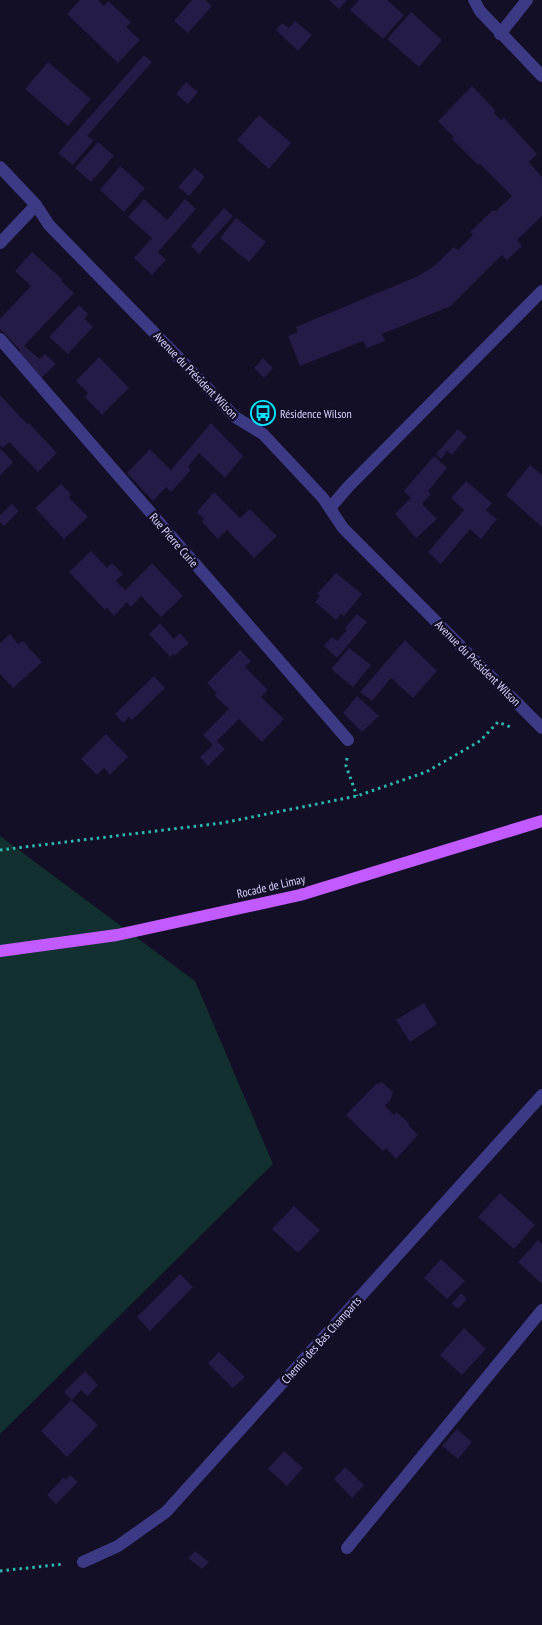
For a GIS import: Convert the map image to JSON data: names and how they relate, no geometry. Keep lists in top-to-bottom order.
{
  "streets": {
    "main road": ["Rocade de Limay"],
    "street": ["Avenue du Président Wilson", "Rue Pierre Curie", "Chemin des Bas Champarts"]
  },
  "places": {
    "bus stop": ["Résidence Wilson"]
  }
}
